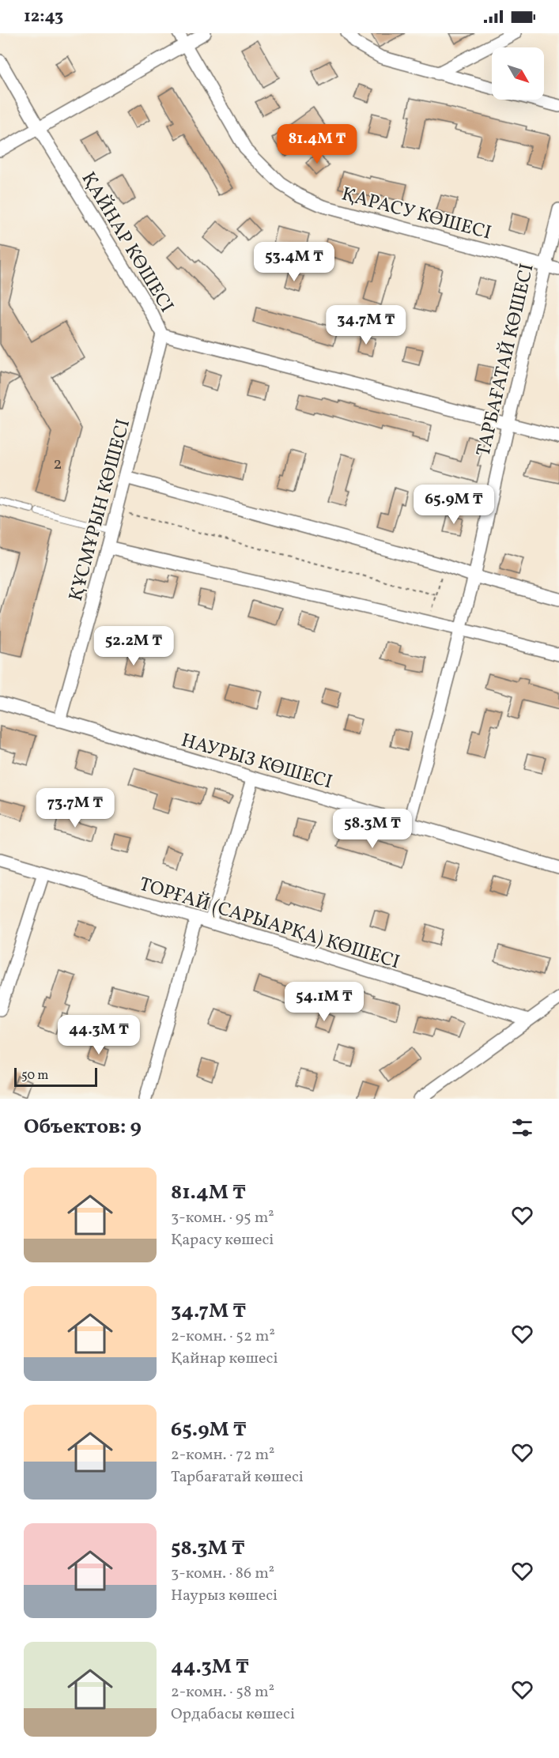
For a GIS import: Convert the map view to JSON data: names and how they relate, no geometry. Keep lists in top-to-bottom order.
{
  "streets": {
    "street": [
      "ҚАРАСУ КӨШЕСІ",
      "ҚАЙНАР КӨШЕСІ",
      "ТАРБАҒАТАЙ КӨШЕСІ",
      "ҚҰСМҰРЫН КӨШЕСІ",
      "НАУРЫЗ КӨШЕСІ",
      "ТОРҒАЙ (САРЫАРҚА) КӨШЕСІ"
    ]
  },
  "crossings": [
    ["ҚАРАСУ КӨШЕСІ", "ТАРБАҒАТАЙ КӨШЕСІ"],
    ["ҚАЙНАР КӨШЕСІ", "ТАРБАҒАТАЙ КӨШЕСІ"],
    ["ҚАЙНАР КӨШЕСІ", "ҚҰСМҰРЫН КӨШЕСІ"],
    ["ТАРБАҒАТАЙ КӨШЕСІ", "НАУРЫЗ КӨШЕСІ"],
    ["ҚҰСМҰРЫН КӨШЕСІ", "НАУРЫЗ КӨШЕСІ"]
  ],
  "house_numbers": ["2"],
  "scale_bar": "50 m",
  "north": "bottom right",
  "page": {
    "status": "12:43",
    "price": [
      "81.4M ₸",
      "53.4M ₸",
      "34.7M ₸",
      "65.9M ₸",
      "52.2M ₸",
      "73.7M ₸",
      "58.3M ₸",
      "54.1M ₸",
      "44.3M ₸"
    ],
    "scale": "50 m",
    "heading": "Объектов: 9",
    "list": [
      {
        "name": "81.4M ₸",
        "note": "3-комн. · 95 m² · Қарасу көшесі"
      },
      {
        "name": "34.7M ₸",
        "note": "2-комн. · 52 m² · Қайнар көшесі"
      },
      {
        "name": "65.9M ₸",
        "note": "2-комн. · 72 m² · Тарбағатай көшесі"
      },
      {
        "name": "58.3M ₸",
        "note": "3-комн. · 86 m² · Наурыз көшесі"
      },
      {
        "name": "44.3M ₸",
        "note": "2-комн. · 58 m² · Ордабасы көшесі"
      }
    ]
  }
}
